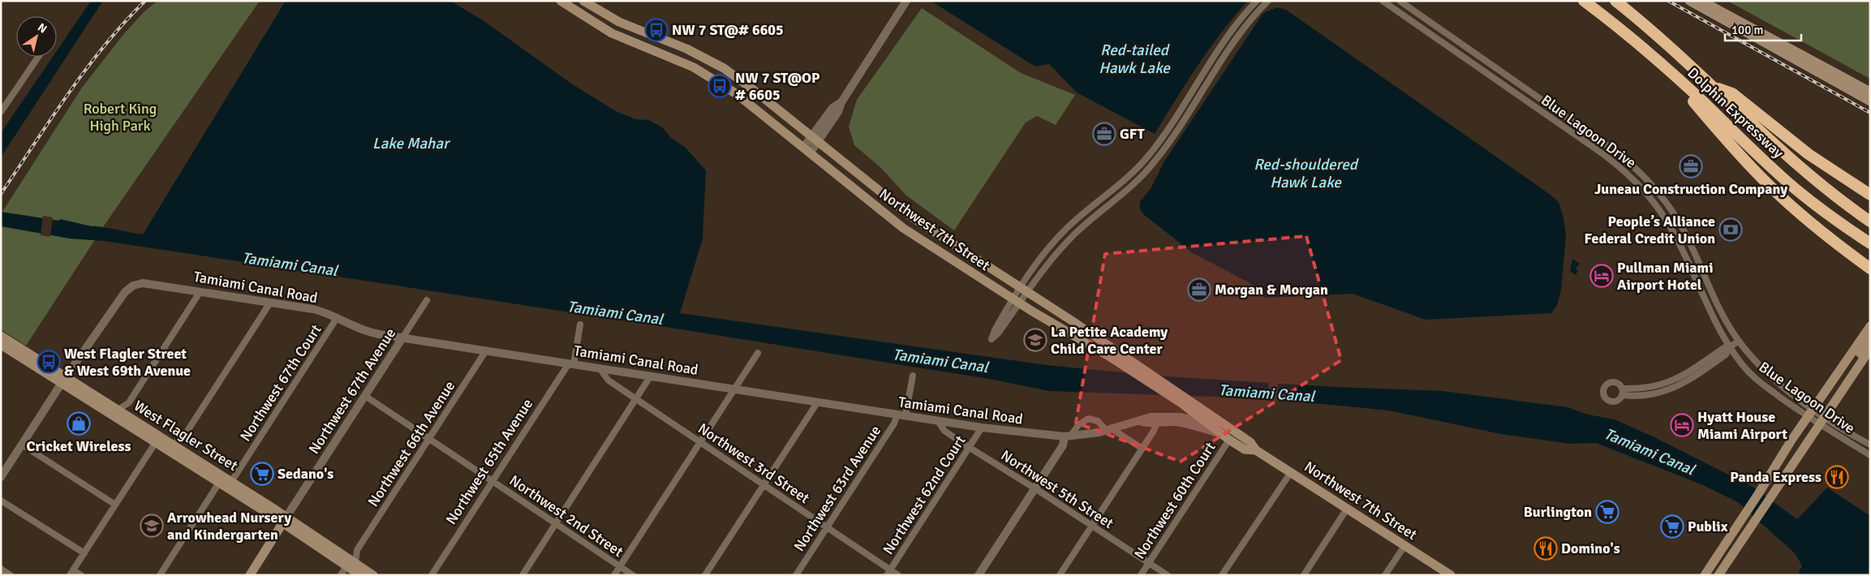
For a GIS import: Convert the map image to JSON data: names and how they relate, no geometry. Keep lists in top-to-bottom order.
{
  "streets": {
    "highway": ["Dolphin Expressway"],
    "main road": ["Northwest 7th Street", "West Flagler Street"],
    "street": [
      "Blue Lagoon Drive",
      "Tamiami Canal Road",
      "Northwest 67th Court",
      "Northwest 67th Avenue",
      "Northwest 66th Avenue",
      "Northwest 65th Avenue",
      "Northwest 3rd Street",
      "Northwest 63rd Avenue",
      "Northwest 5th Street",
      "Northwest 62nd Court",
      "Northwest 60th Court",
      "Northwest 2nd Street"
    ]
  },
  "crossings": [
    ["Northwest 7th Street", "Tamiami Canal Road"],
    ["Northwest 7th Street", "Northwest 60th Court"],
    ["Tamiami Canal Road", "Northwest 67th Court"],
    ["Tamiami Canal Road", "Northwest 67th Avenue"],
    ["Tamiami Canal Road", "West Flagler Street"],
    ["Tamiami Canal Road", "Northwest 66th Avenue"],
    ["Tamiami Canal Road", "Northwest 65th Avenue"],
    ["Tamiami Canal Road", "Northwest 3rd Street"],
    ["Tamiami Canal Road", "Northwest 63rd Avenue"],
    ["Tamiami Canal Road", "Northwest 5th Street"],
    ["Tamiami Canal Road", "Northwest 62nd Court"],
    ["Northwest 67th Court", "West Flagler Street"],
    ["Northwest 67th Avenue", "West Flagler Street"],
    ["Northwest 67th Avenue", "Northwest 2nd Street"],
    ["West Flagler Street", "Northwest 66th Avenue"],
    ["Northwest 66th Avenue", "Northwest 2nd Street"],
    ["Northwest 65th Avenue", "Northwest 2nd Street"],
    ["Northwest 3rd Street", "Northwest 63rd Avenue"],
    ["Northwest 3rd Street", "Northwest 62nd Court"],
    ["Northwest 5th Street", "Northwest 62nd Court"],
    ["Northwest 5th Street", "Northwest 60th Court"]
  ],
  "water": [
    "Red-tailed Hawk Lake",
    "Lake Mahar",
    "Red-shouldered Hawk Lake",
    "Tamiami Canal"
  ],
  "parks": ["Robert King High Park"],
  "places": {
    "bus stop": ["NW 7 ST@# 6605", "NW 7 ST@OP # 6605", "West Flagler Street & West 69th Avenue"],
    "office": ["GFT", "Juneau Construction Company", "Morgan & Morgan"],
    "bank": ["People’s Alliance Federal Credit Union"],
    "hotel": ["Pullman Miami Airport Hotel", "Hyatt House Miami Airport"],
    "school or university": ["La Petite Academy Child Care Center", "Arrowhead Nursery and Kindergarten"],
    "shop": ["Cricket Wireless"],
    "supermarket": ["Sedano's", "Burlington", "Publix"],
    "restaurant": ["Panda Express", "Domino's"]
  },
  "scale_bar": "100 m",
  "north": "top right"
}
